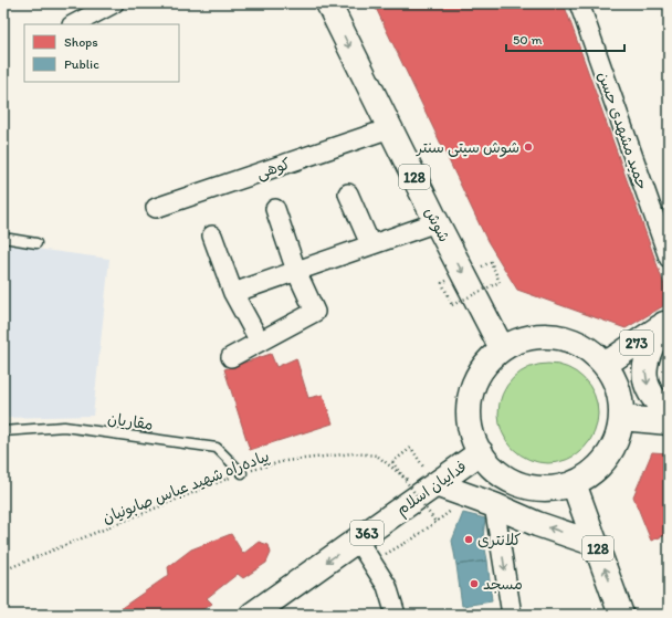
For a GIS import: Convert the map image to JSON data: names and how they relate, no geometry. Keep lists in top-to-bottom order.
{
  "streets": {
    "main road": [
      "128",
      "شوش",
      "273",
      "فداییان اسلام",
      "363"
    ],
    "street": ["حمید مشهدی حسن", "کوهی"],
    "lane": ["مقاریان"],
    "path": ["پیاده‌راه شهید عباس صابونیان"]
  },
  "crossings": [
    ["کوهی", "شوش"],
    ["128", "شوش"],
    ["128", "273"],
    ["128", "فداییان اسلام"],
    ["شوش", "273"],
    ["شوش", "فداییان اسلام"],
    ["273", "فداییان اسلام"],
    ["مقاریان", "پیاده‌راه شهید عباس صابونیان"],
    ["پیاده‌راه شهید عباس صابونیان", "فداییان اسلام"]
  ],
  "one_way": ["شوش", "فداییان اسلام"],
  "places": ["شوش سیتی سنتر", "کلانتری", "مسجد"],
  "legend": ["Shops", "Public"],
  "scale_bar": "50 m"
}
